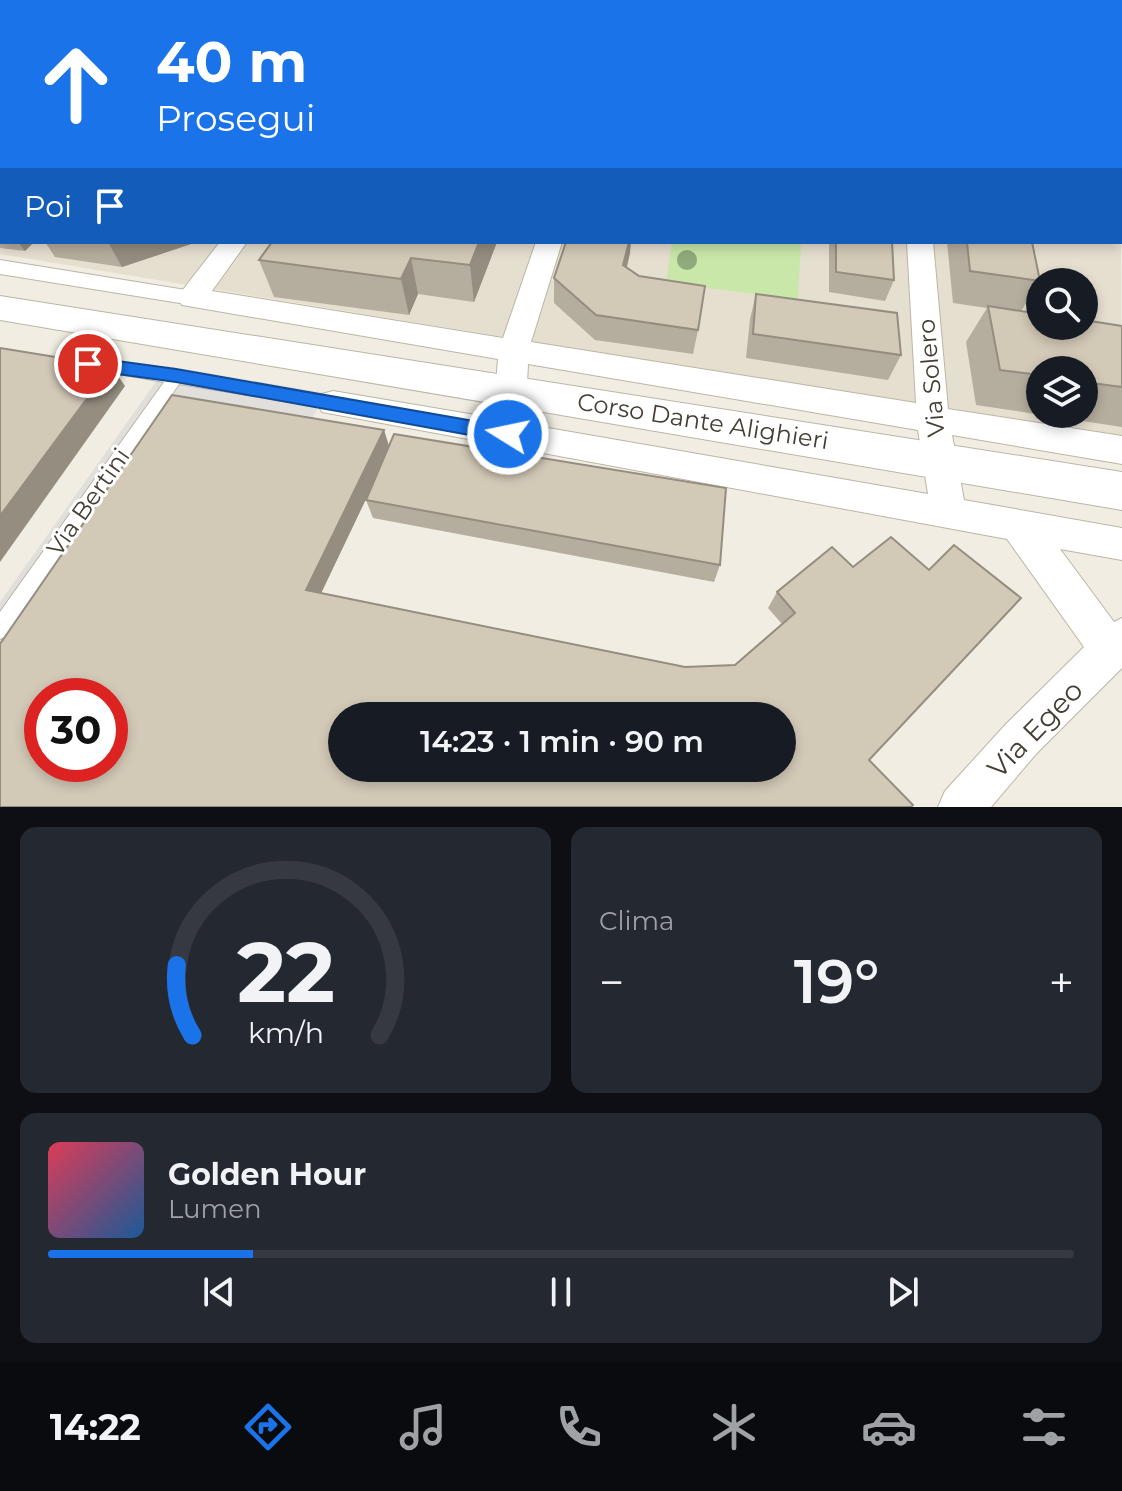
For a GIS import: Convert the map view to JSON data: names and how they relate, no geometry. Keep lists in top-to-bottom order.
{
  "streets": {
    "street": ["Via Solero", "Corso Dante Alighieri", "Via Egeo"],
    "lane": ["Via Bertini"]
  },
  "crossings": [
    ["Via Solero", "Corso Dante Alighieri"],
    ["Corso Dante Alighieri", "Via Egeo"]
  ],
  "page": {
    "turn": ["40 m", "Prosegui"],
    "then": "Poi",
    "limit": "30",
    "trip": "14:23 · 1 min · 90 m",
    "tile": "Clima",
    "heat": ["−", "19°", "+"],
    "song": ["Golden Hour", "Lumen"],
    "tabs": "14:22",
    "gauge": ["22", "km/h"]
  }
}
